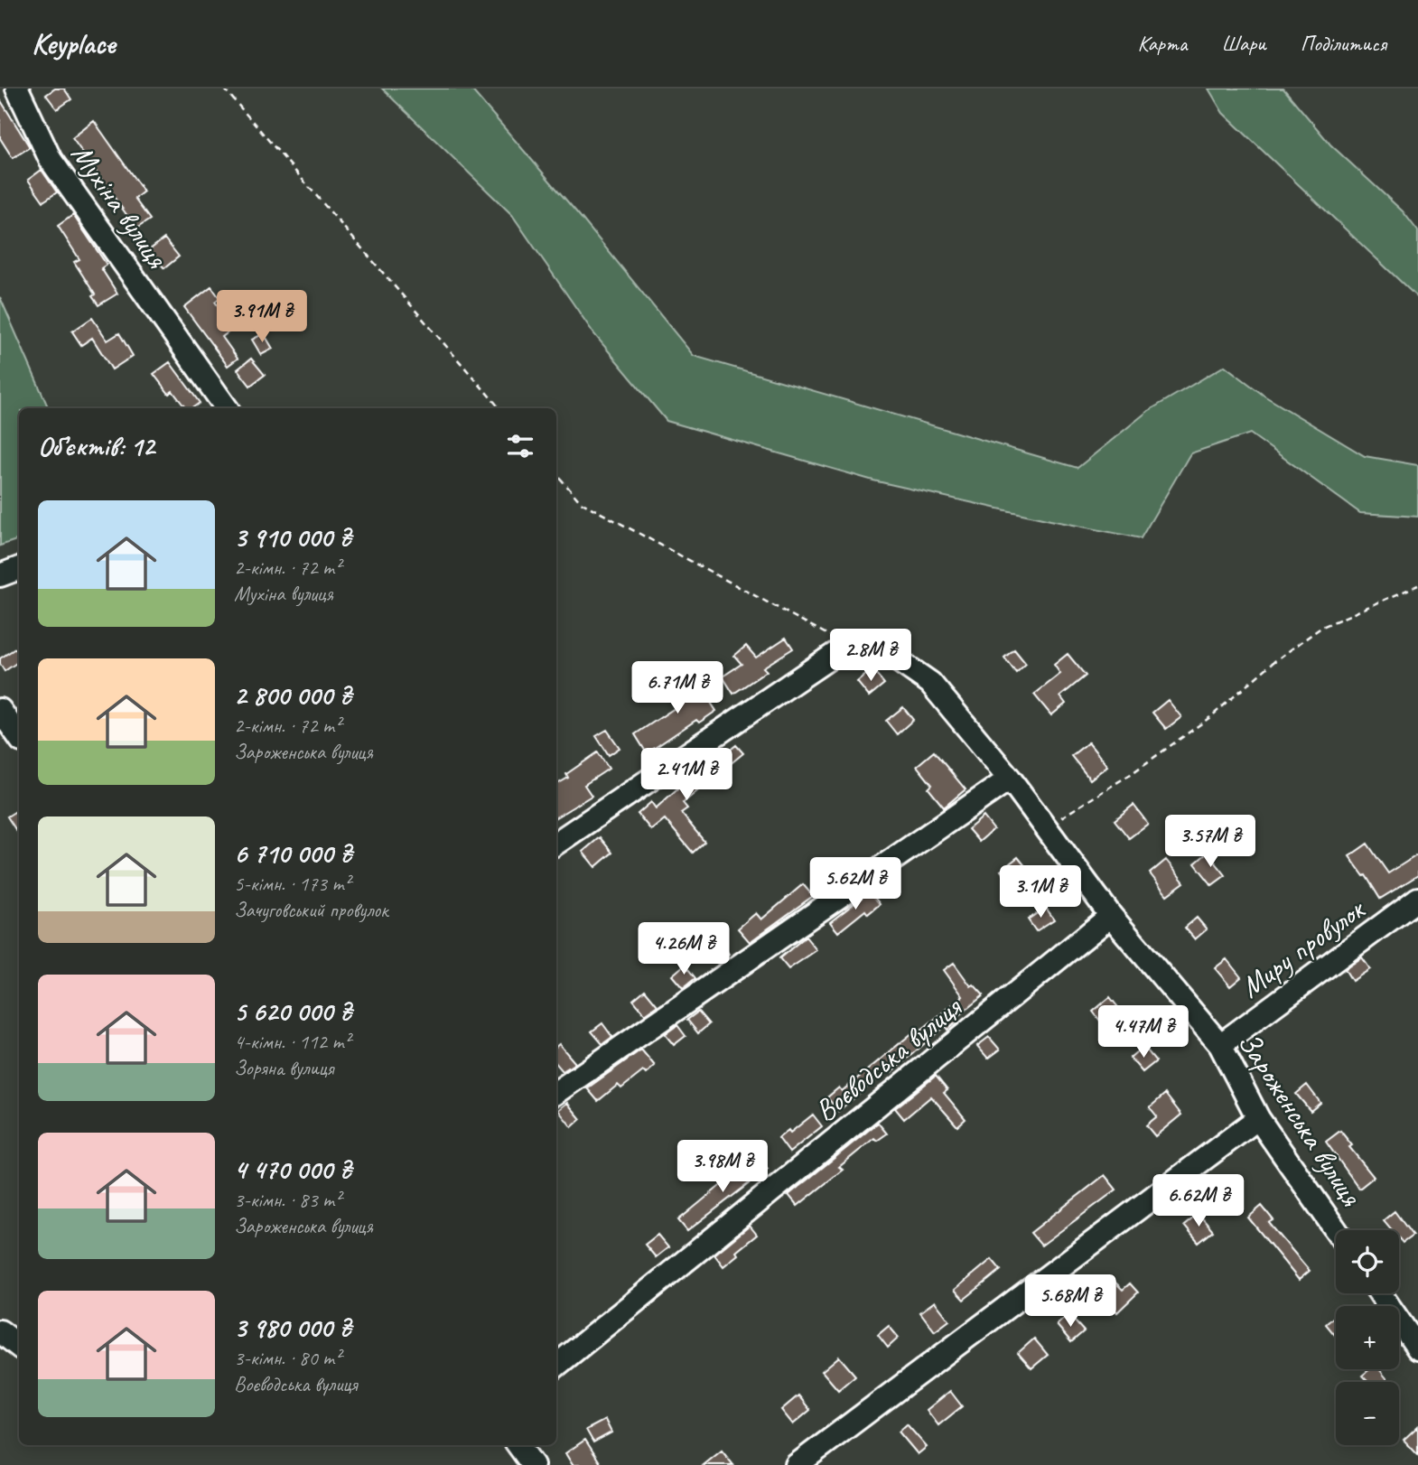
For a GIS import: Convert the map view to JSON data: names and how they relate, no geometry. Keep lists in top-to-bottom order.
{
  "streets": {
    "street": [
      "Мухіна вулиця",
      "Миру провулок",
      "Воєводська вулиця",
      "Зароженська вулиця"
    ]
  },
  "crossings": [
    ["Миру провулок", "Зароженська вулиця"],
    ["Воєводська вулиця", "Зароженська вулиця"]
  ],
  "page": {
    "header": "Keyplace",
    "nav": ["Карта", "Шари", "Поділитися"],
    "price": [
      "3.91M ₴",
      "2.8M ₴",
      "6.71M ₴",
      "2.41M ₴",
      "3.57M ₴",
      "5.62M ₴",
      "3.1M ₴",
      "4.26M ₴",
      "4.47M ₴",
      "3.98M ₴",
      "6.62M ₴",
      "5.68M ₴"
    ],
    "heading": "Об’єктів: 12",
    "list": [
      {
        "name": "3 910 000 ₴",
        "note": "2-кімн. · 72 m² · Мухіна вулиця"
      },
      {
        "name": "2 800 000 ₴",
        "note": "2-кімн. · 72 m² · Зароженська вулиця"
      },
      {
        "name": "6 710 000 ₴",
        "note": "5-кімн. · 173 m² · Зачуговський провулок"
      },
      {
        "name": "5 620 000 ₴",
        "note": "4-кімн. · 112 m² · Зоряна вулиця"
      },
      {
        "name": "4 470 000 ₴",
        "note": "3-кімн. · 83 m² · Зароженська вулиця"
      },
      {
        "name": "3 980 000 ₴",
        "note": "3-кімн. · 80 m² · Воєводська вулиця"
      }
    ],
    "map_buttons": ["+", "−"]
  }
}
